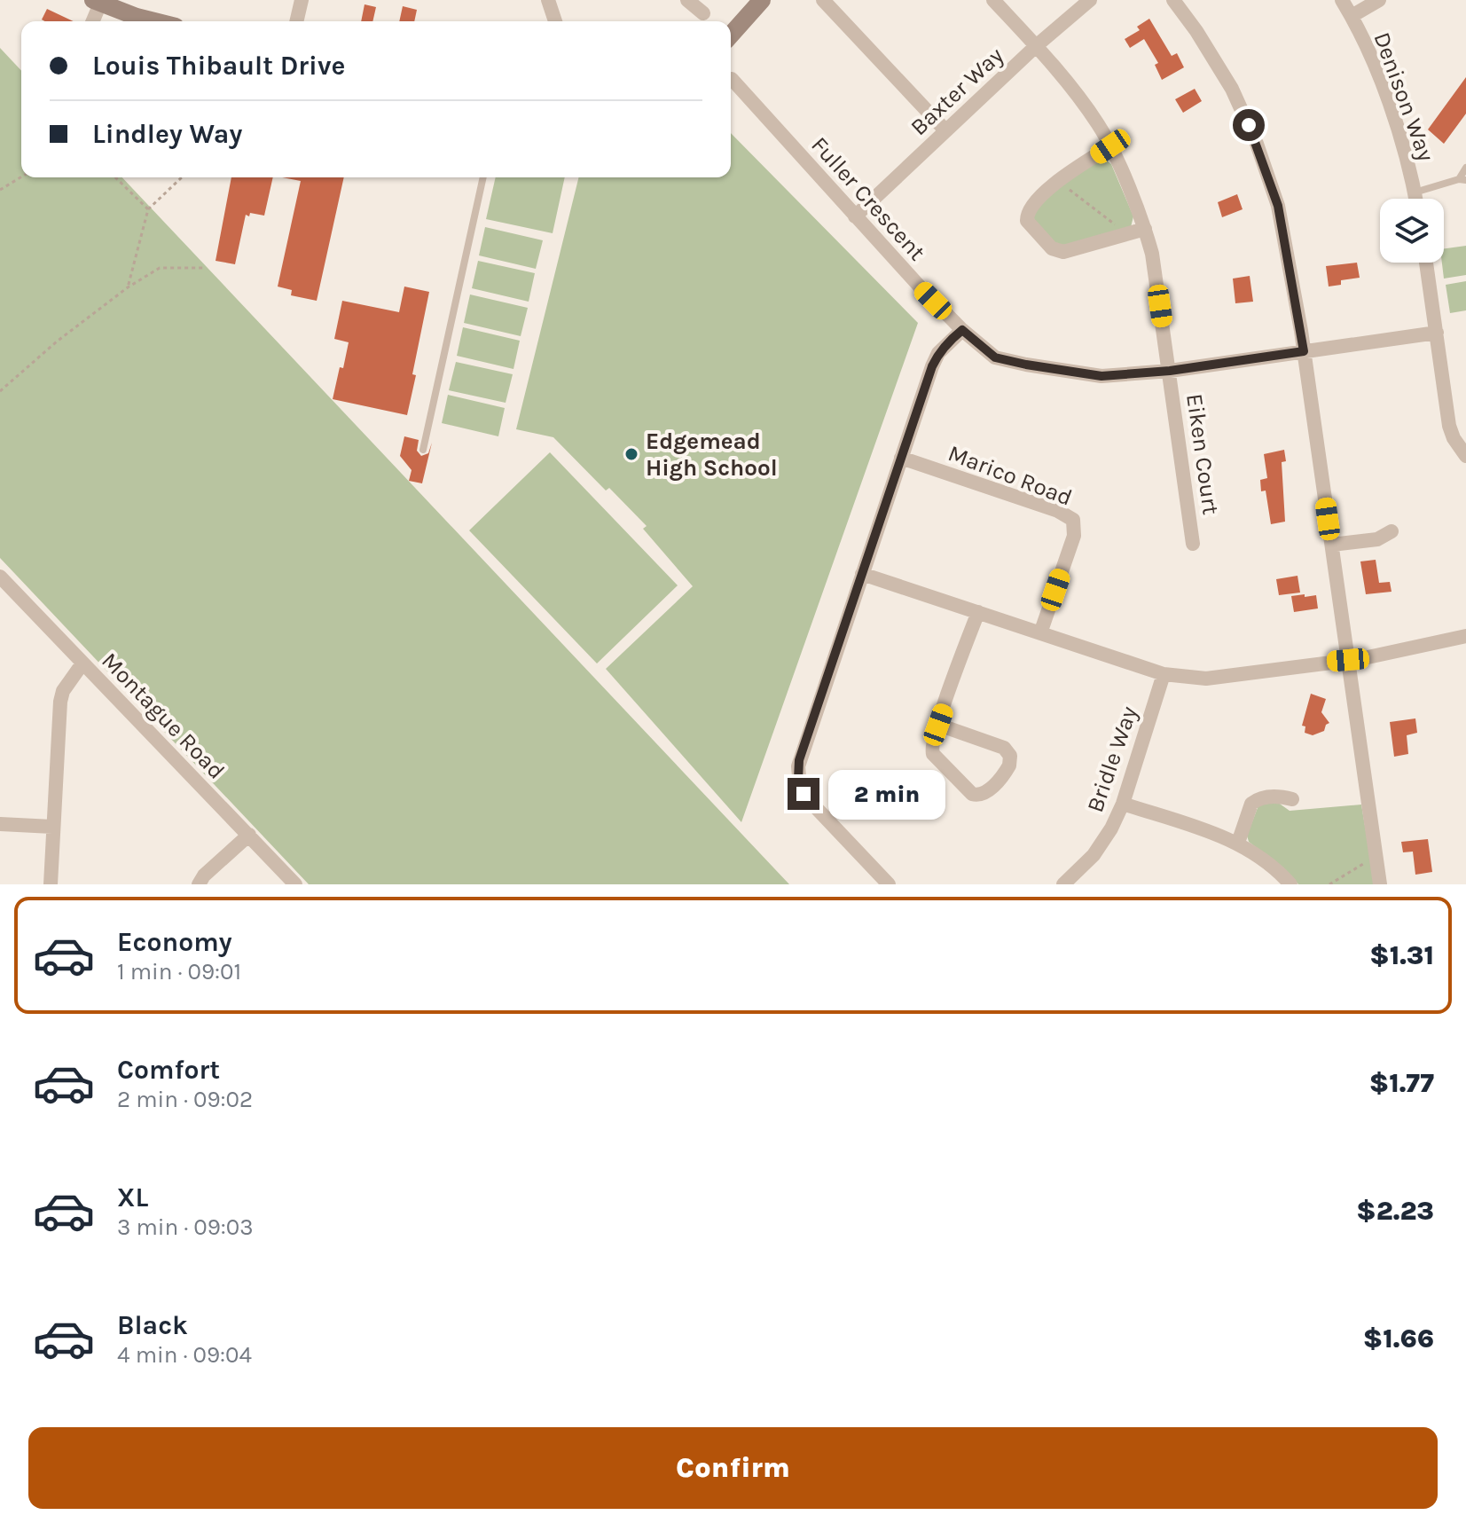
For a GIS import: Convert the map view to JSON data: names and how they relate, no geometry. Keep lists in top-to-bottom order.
{
  "streets": {
    "street": [
      "Baxter Way",
      "Denison Way",
      "Fuller Crescent",
      "Eiken Court",
      "Marico Road",
      "Montague Road",
      "Bridle Way"
    ]
  },
  "crossings": [
    ["Baxter Way", "Fuller Crescent"],
    ["Baxter Way", "Eiken Court"],
    ["Fuller Crescent", "Eiken Court"]
  ],
  "places": ["Edgemead High School"],
  "page": {
    "banner": ["Louis Thibault Drive", "Lindley Way"],
    "bubble": "2 min",
    "list": [
      {
        "name": "Economy",
        "note": "1 min · 09:01",
        "value": "$1.31"
      },
      {
        "name": "Comfort",
        "note": "2 min · 09:02",
        "value": "$1.77"
      },
      {
        "name": "XL",
        "note": "3 min · 09:03",
        "value": "$2.23"
      },
      {
        "name": "Black",
        "note": "4 min · 09:04",
        "value": "$1.66"
      }
    ],
    "buttons": "Confirm"
  }
}
